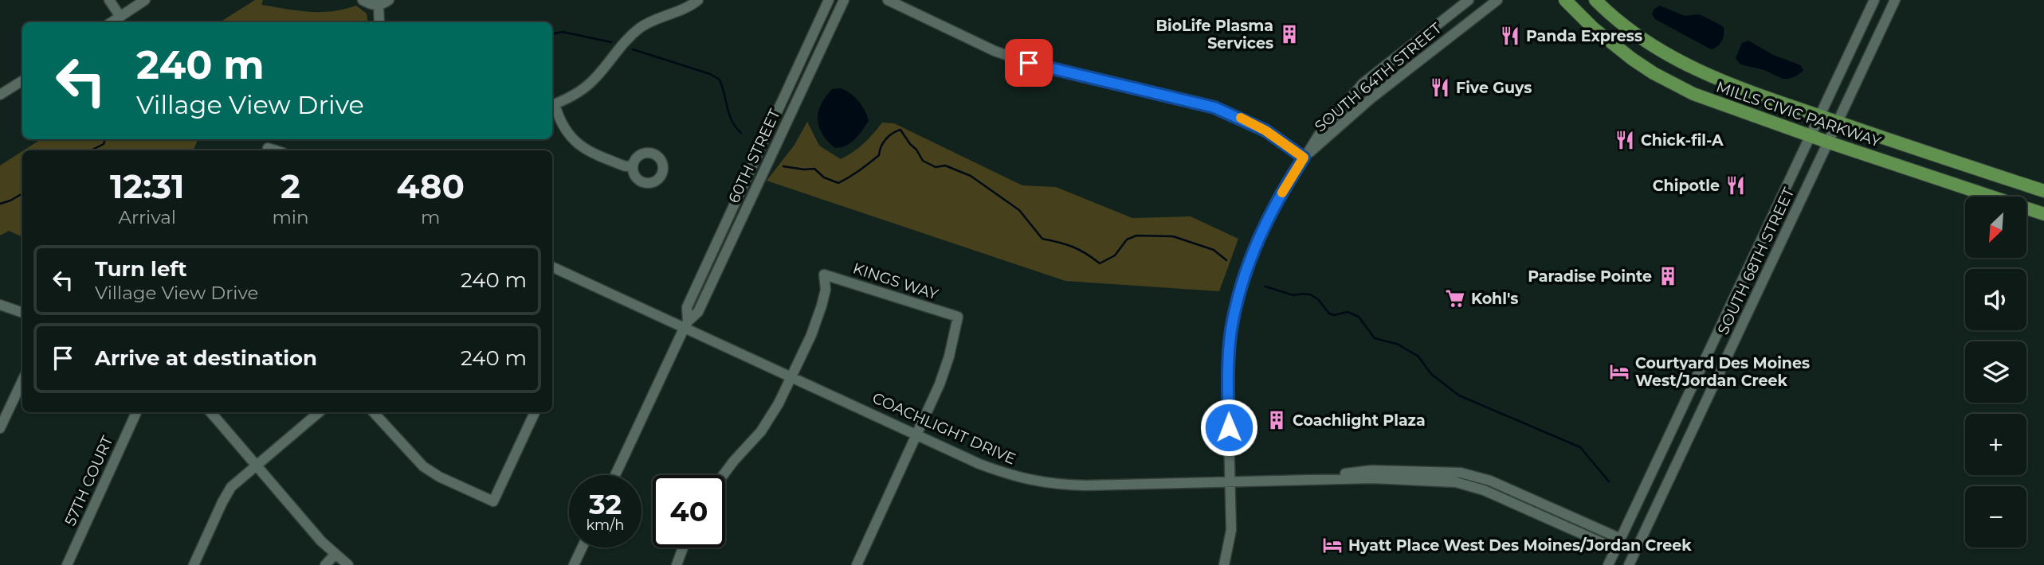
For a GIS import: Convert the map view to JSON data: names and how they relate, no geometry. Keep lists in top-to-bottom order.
{
  "streets": {
    "main road": ["MILLS CIVIC PARKWAY"],
    "street": [
      "SOUTH 64TH STREET",
      "60TH STREET",
      "SOUTH 68TH STREET",
      "KINGS WAY",
      "COACHLIGHT DRIVE",
      "57TH COURT"
    ]
  },
  "crossings": [
    ["SOUTH 64TH STREET", "COACHLIGHT DRIVE"],
    ["MILLS CIVIC PARKWAY", "SOUTH 68TH STREET"],
    ["60TH STREET", "COACHLIGHT DRIVE"],
    ["SOUTH 68TH STREET", "COACHLIGHT DRIVE"],
    ["KINGS WAY", "COACHLIGHT DRIVE"]
  ],
  "places": {
    "building": ["BioLife Plasma Services", "Paradise Pointe", "Coachlight Plaza"],
    "restaurant": [
      "Panda Express",
      "Five Guys",
      "Chick-fil-A",
      "Chipotle"
    ],
    "supermarket": ["Kohl's"],
    "hotel": ["Courtyard Des Moines West/Jordan Creek", "Hyatt Place West Des Moines/Jordan Creek"]
  },
  "north": "bottom left",
  "page": {
    "turn": ["240 m", "Village View Drive"],
    "eta": [
      "12:31",
      "Arrival",
      "2",
      "min",
      "480",
      "m"
    ],
    "map_buttons": ["+", "−"],
    "list": [
      {
        "name": "Turn left",
        "note": "Village View Drive",
        "value": "240 m"
      },
      {
        "name": "Arrive at destination",
        "value": "240 m"
      }
    ],
    "speed": "32 km/h",
    "limit": "40"
  }
}
